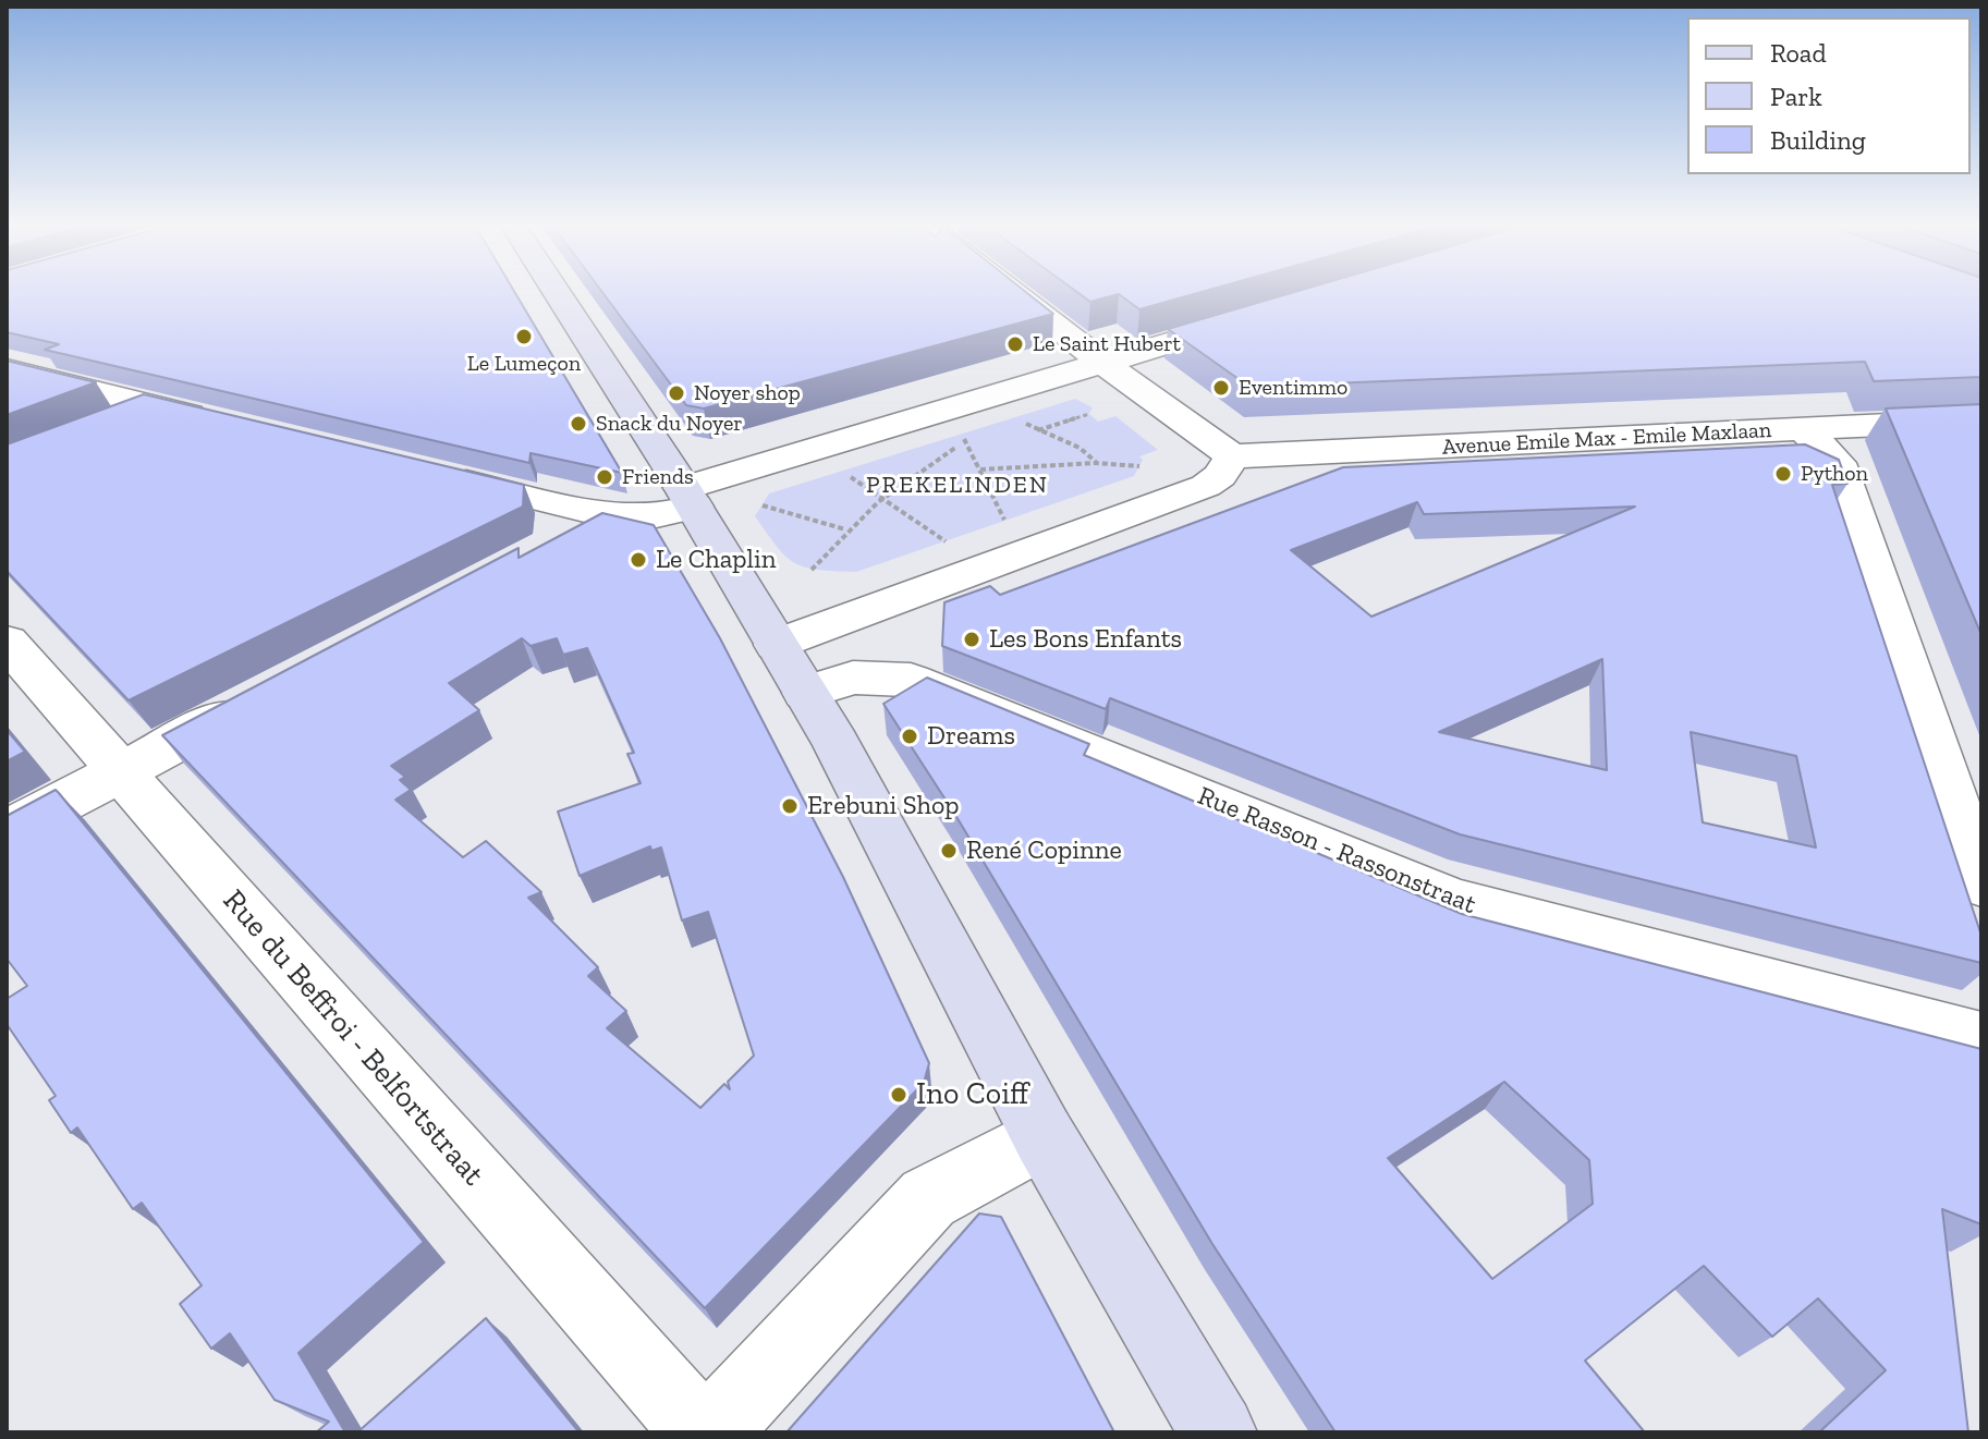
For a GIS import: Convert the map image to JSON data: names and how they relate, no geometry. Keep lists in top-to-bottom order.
{
  "streets": {
    "street": ["Avenue Emile Max - Emile Maxlaan", "Rue Rasson - Rassonstraat", "Rue du Beffroi - Belfortstraat"]
  },
  "districts": ["PREKELINDEN"],
  "places": [
    "Le Lumeçon",
    "Le Saint Hubert",
    "Eventimmo",
    "Noyer shop",
    "Snack du Noyer",
    "Python",
    "Friends",
    "Le Chaplin",
    "Les Bons Enfants",
    "Dreams",
    "Erebuni Shop",
    "René Copinne",
    "Ino Coiff"
  ],
  "legend": ["Road", "Park", "Building"]
}
